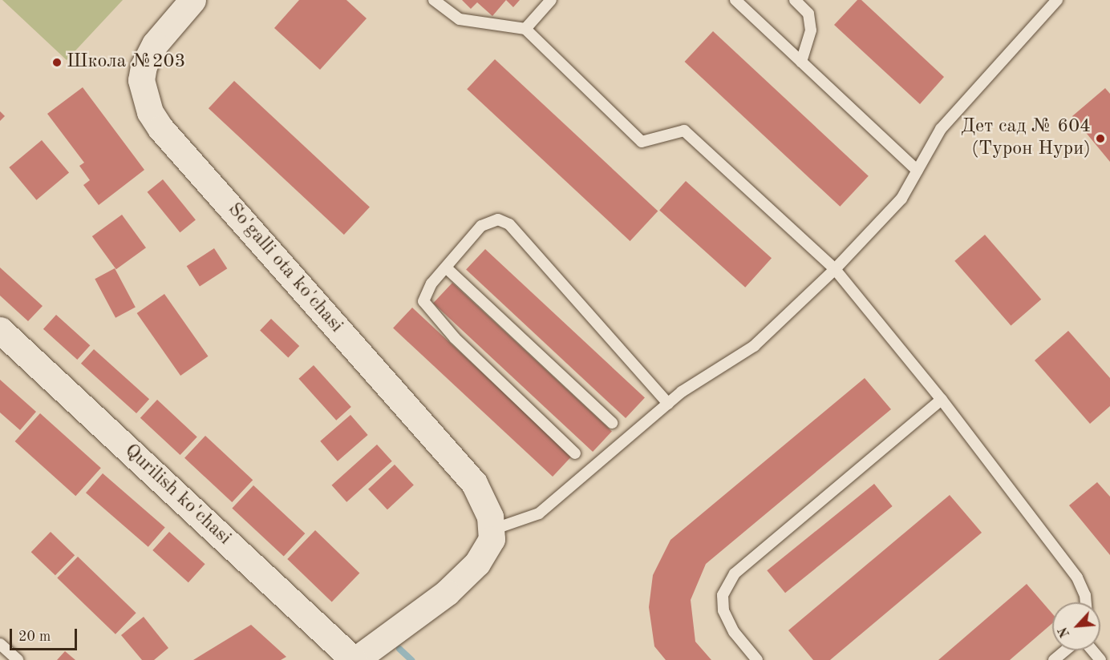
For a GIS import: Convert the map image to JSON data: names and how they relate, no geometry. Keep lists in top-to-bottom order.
{
  "streets": {
    "street": ["So'galli ota ko'chasi", "Qurilish ko'chasi"]
  },
  "places": ["Школа №203", "Дет сад № 604 (Турон Нури)"],
  "scale_bar": "20 m",
  "north": "bottom left"
}
